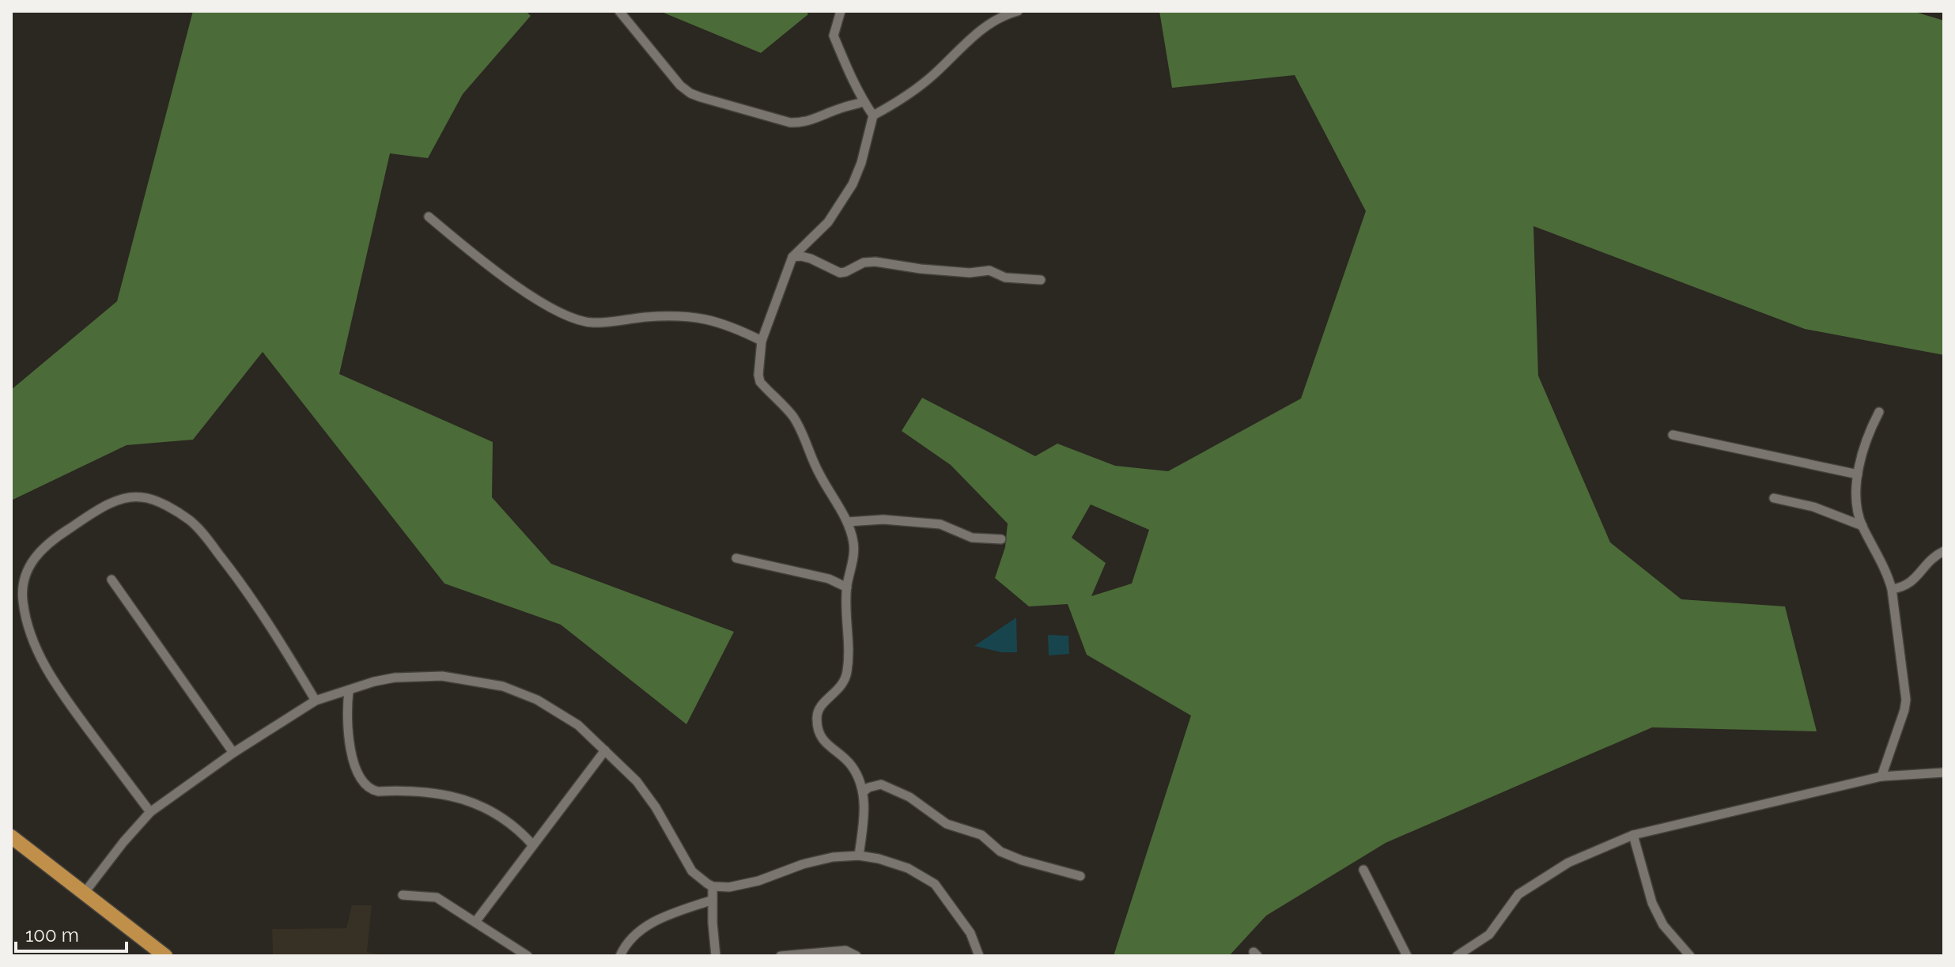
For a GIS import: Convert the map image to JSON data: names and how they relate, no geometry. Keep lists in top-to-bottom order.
{
  "scale_bar": "100 m"
}
